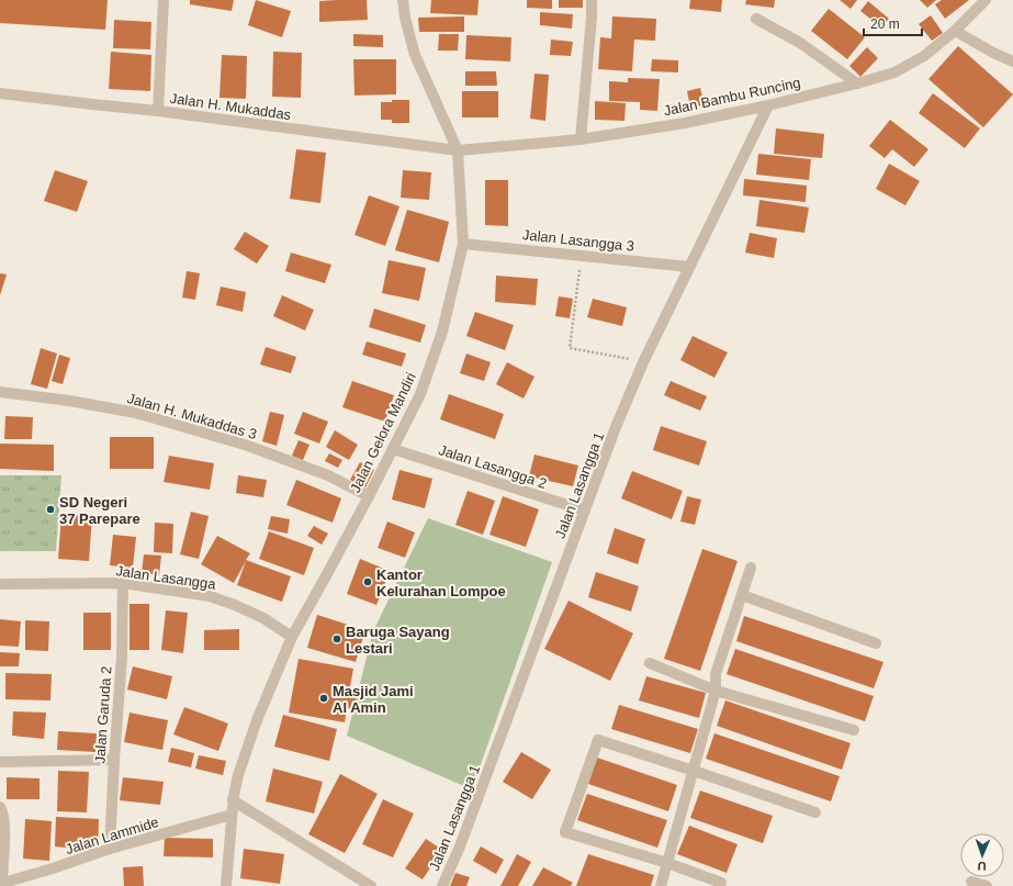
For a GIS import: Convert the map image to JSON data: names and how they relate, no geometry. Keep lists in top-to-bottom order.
{
  "streets": {
    "street": [
      "Jalan Bambu Runcing",
      "Jalan H. Mukaddas",
      "Jalan Lasangga 3",
      "Jalan H. Mukaddas 3",
      "Jalan Gelora Mandiri",
      "Jalan Lasangga 2",
      "Jalan Lasangga 1",
      "Jalan Lasangga",
      "Jalan Garuda 2",
      "Jalan Lammide"
    ]
  },
  "crossings": [
    ["Jalan Bambu Runcing", "Jalan H. Mukaddas"],
    ["Jalan Bambu Runcing", "Jalan Gelora Mandiri"],
    ["Jalan Bambu Runcing", "Jalan Lasangga 1"],
    ["Jalan H. Mukaddas", "Jalan Gelora Mandiri"],
    ["Jalan Lasangga 3", "Jalan Gelora Mandiri"],
    ["Jalan Lasangga 3", "Jalan Lasangga 1"],
    ["Jalan H. Mukaddas 3", "Jalan Gelora Mandiri"],
    ["Jalan Gelora Mandiri", "Jalan Lasangga 2"],
    ["Jalan Gelora Mandiri", "Jalan Lasangga"],
    ["Jalan Gelora Mandiri", "Jalan Lammide"],
    ["Jalan Lasangga 2", "Jalan Lasangga 1"],
    ["Jalan Lasangga", "Jalan Garuda 2"],
    ["Jalan Garuda 2", "Jalan Lammide"]
  ],
  "places": [
    "SD Negeri 37 Parepare",
    "Kantor Kelurahan Lompoe",
    "Baruga Sayang Lestari",
    "Masjid Jami Al Amin"
  ],
  "scale_bar": "20 m",
  "north": "bottom"
}
